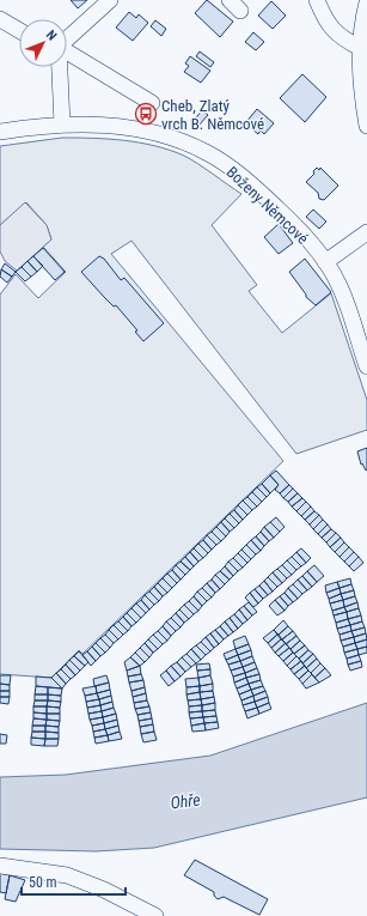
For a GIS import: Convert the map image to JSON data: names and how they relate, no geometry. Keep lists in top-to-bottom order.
{
  "streets": {
    "street": ["Boženy Němcové"]
  },
  "water": ["Ohře"],
  "places": {
    "bus stop": ["Cheb, Zlatý vrch B. Němcové"]
  },
  "scale_bar": "50 m",
  "north": "top right"
}
